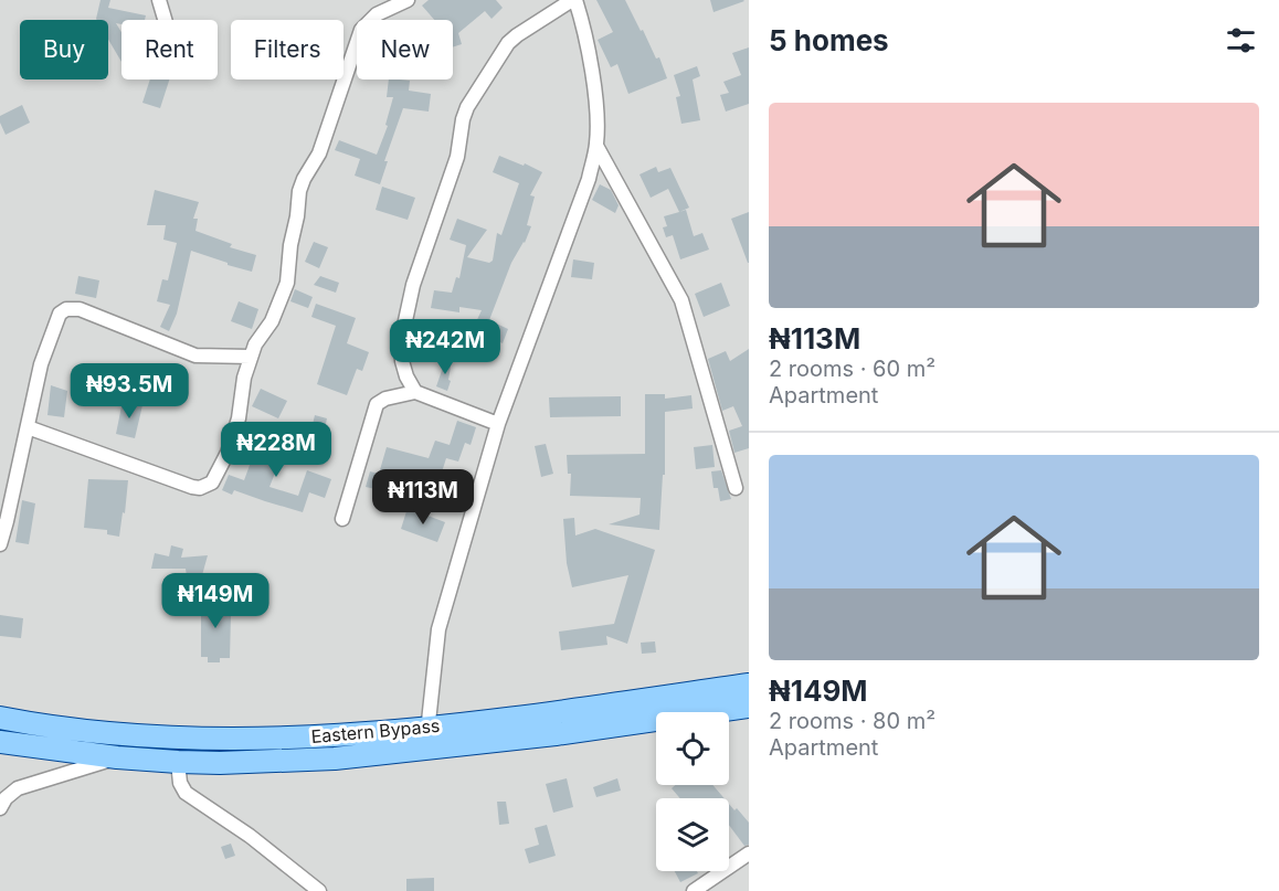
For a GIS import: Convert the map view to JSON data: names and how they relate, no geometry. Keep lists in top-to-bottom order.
{
  "streets": {
    "main road": ["Eastern Bypass"]
  },
  "page": {
    "heading": "5 homes",
    "chip": [
      "Buy",
      "Rent",
      "Filters",
      "New"
    ],
    "list": [
      {
        "name": "₦113M",
        "note": "2 rooms · 60 m² · Apartment"
      },
      {
        "name": "₦149M",
        "note": "2 rooms · 80 m² · Apartment"
      }
    ],
    "price": [
      "₦242M",
      "₦93.5M",
      "₦228M",
      "₦113M",
      "₦149M"
    ]
  }
}
